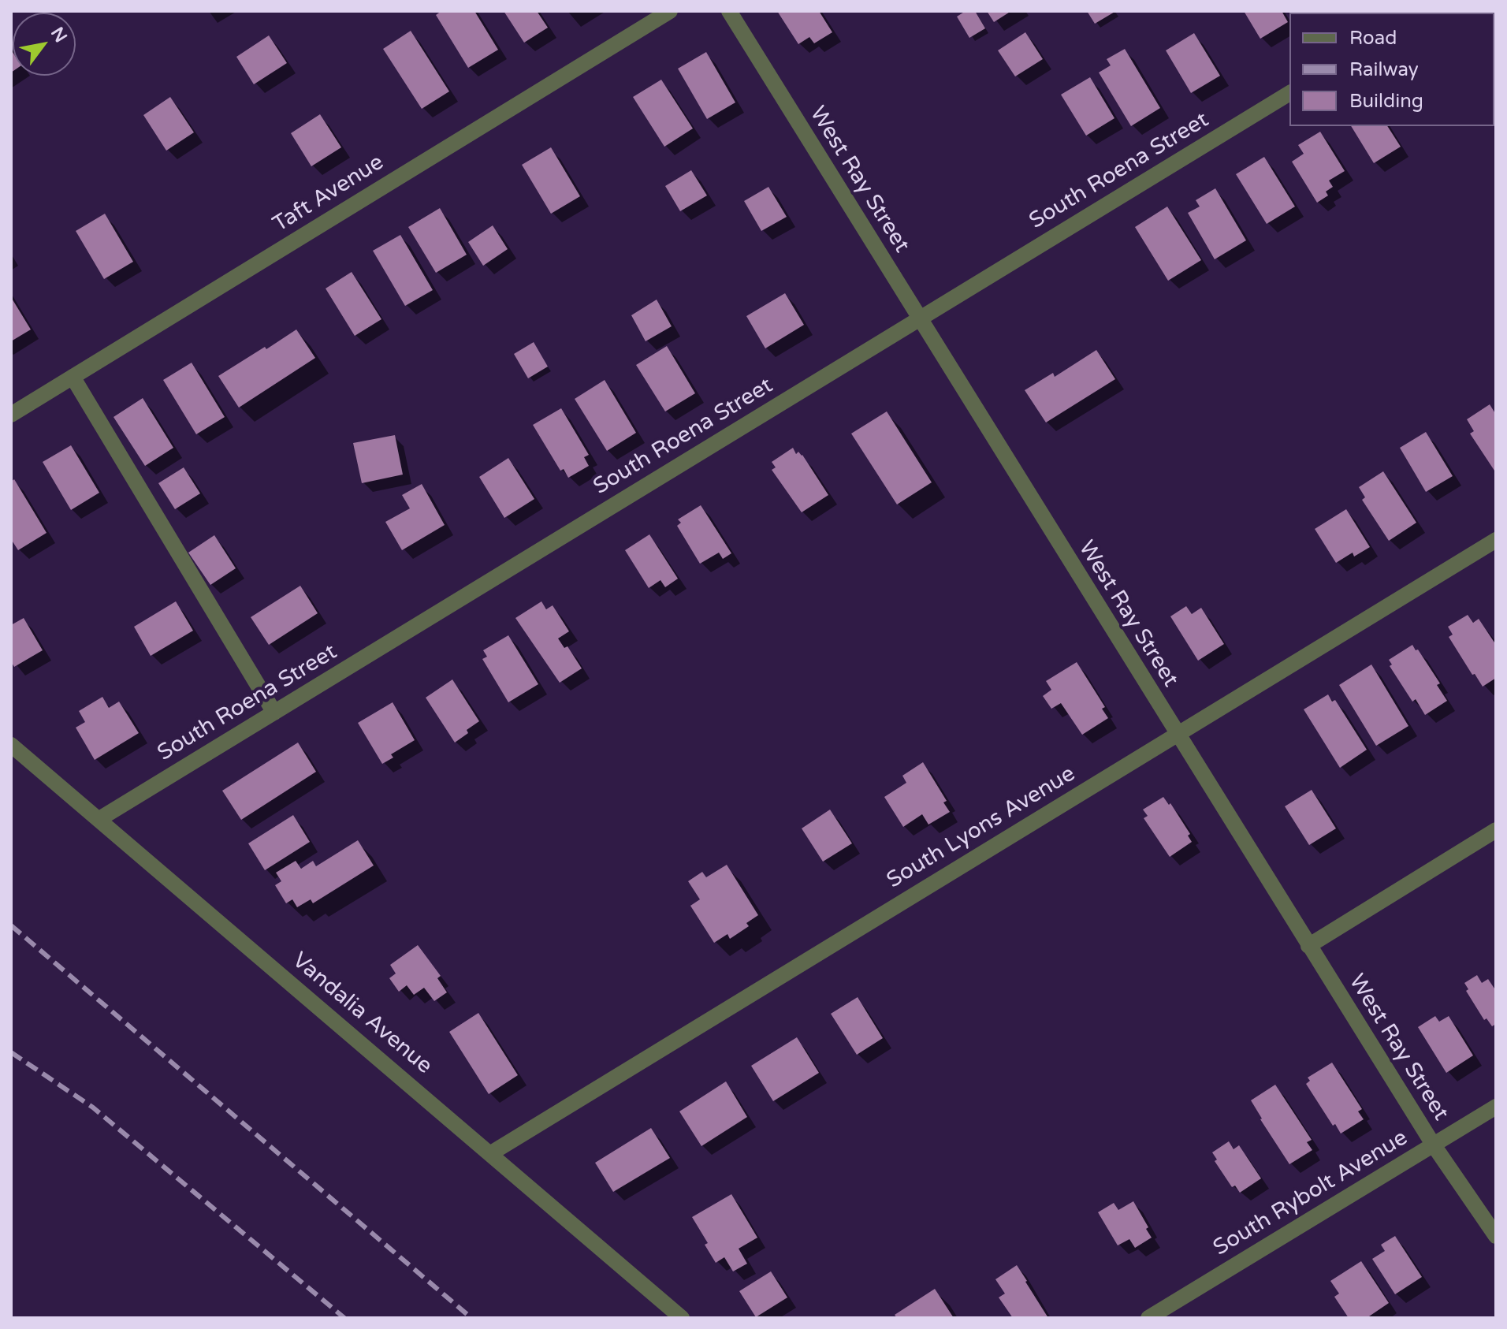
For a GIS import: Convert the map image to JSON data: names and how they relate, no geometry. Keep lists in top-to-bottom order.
{
  "streets": {
    "street": [
      "South Roena Street",
      "West Ray Street",
      "Taft Avenue",
      "South Lyons Avenue",
      "Vandalia Avenue",
      "South Rybolt Avenue"
    ]
  },
  "crossings": [
    ["South Roena Street", "West Ray Street"],
    ["South Roena Street", "Vandalia Avenue"],
    ["West Ray Street", "South Lyons Avenue"],
    ["West Ray Street", "South Rybolt Avenue"],
    ["South Lyons Avenue", "Vandalia Avenue"]
  ],
  "legend": ["Road", "Railway", "Building"],
  "north": "top right"
}
